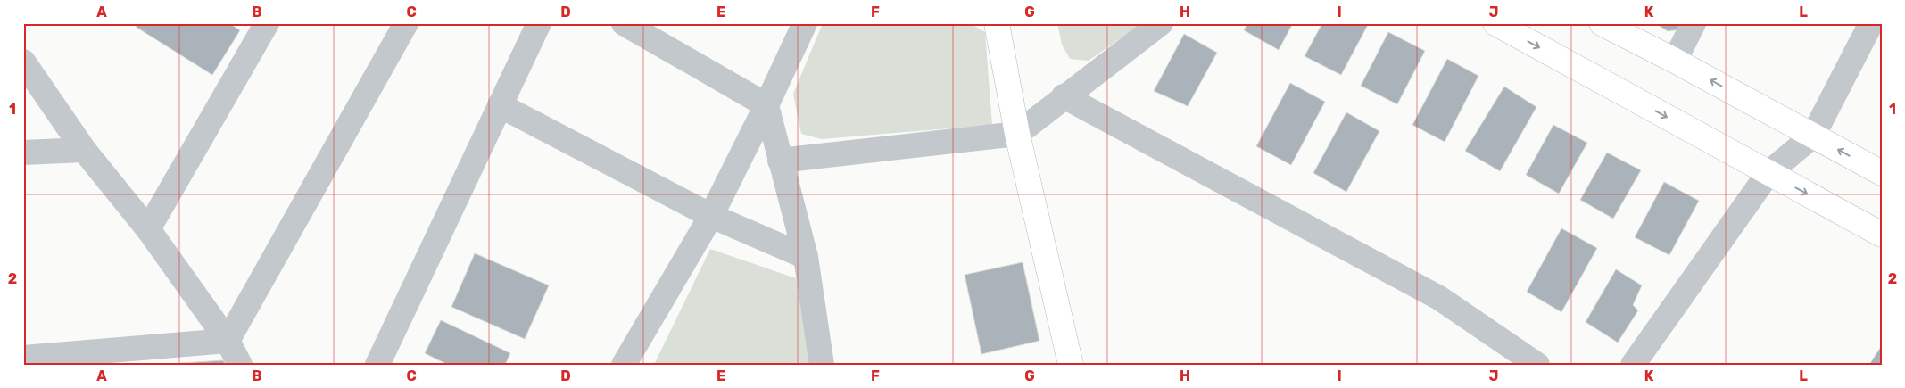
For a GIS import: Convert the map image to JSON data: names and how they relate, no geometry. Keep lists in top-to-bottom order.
{
  "grid": {
    "columns": [
      "A",
      "B",
      "C",
      "D",
      "E",
      "F",
      "G",
      "H",
      "I",
      "J",
      "K",
      "L"
    ],
    "rows": ["1", "2"]
  }
}
